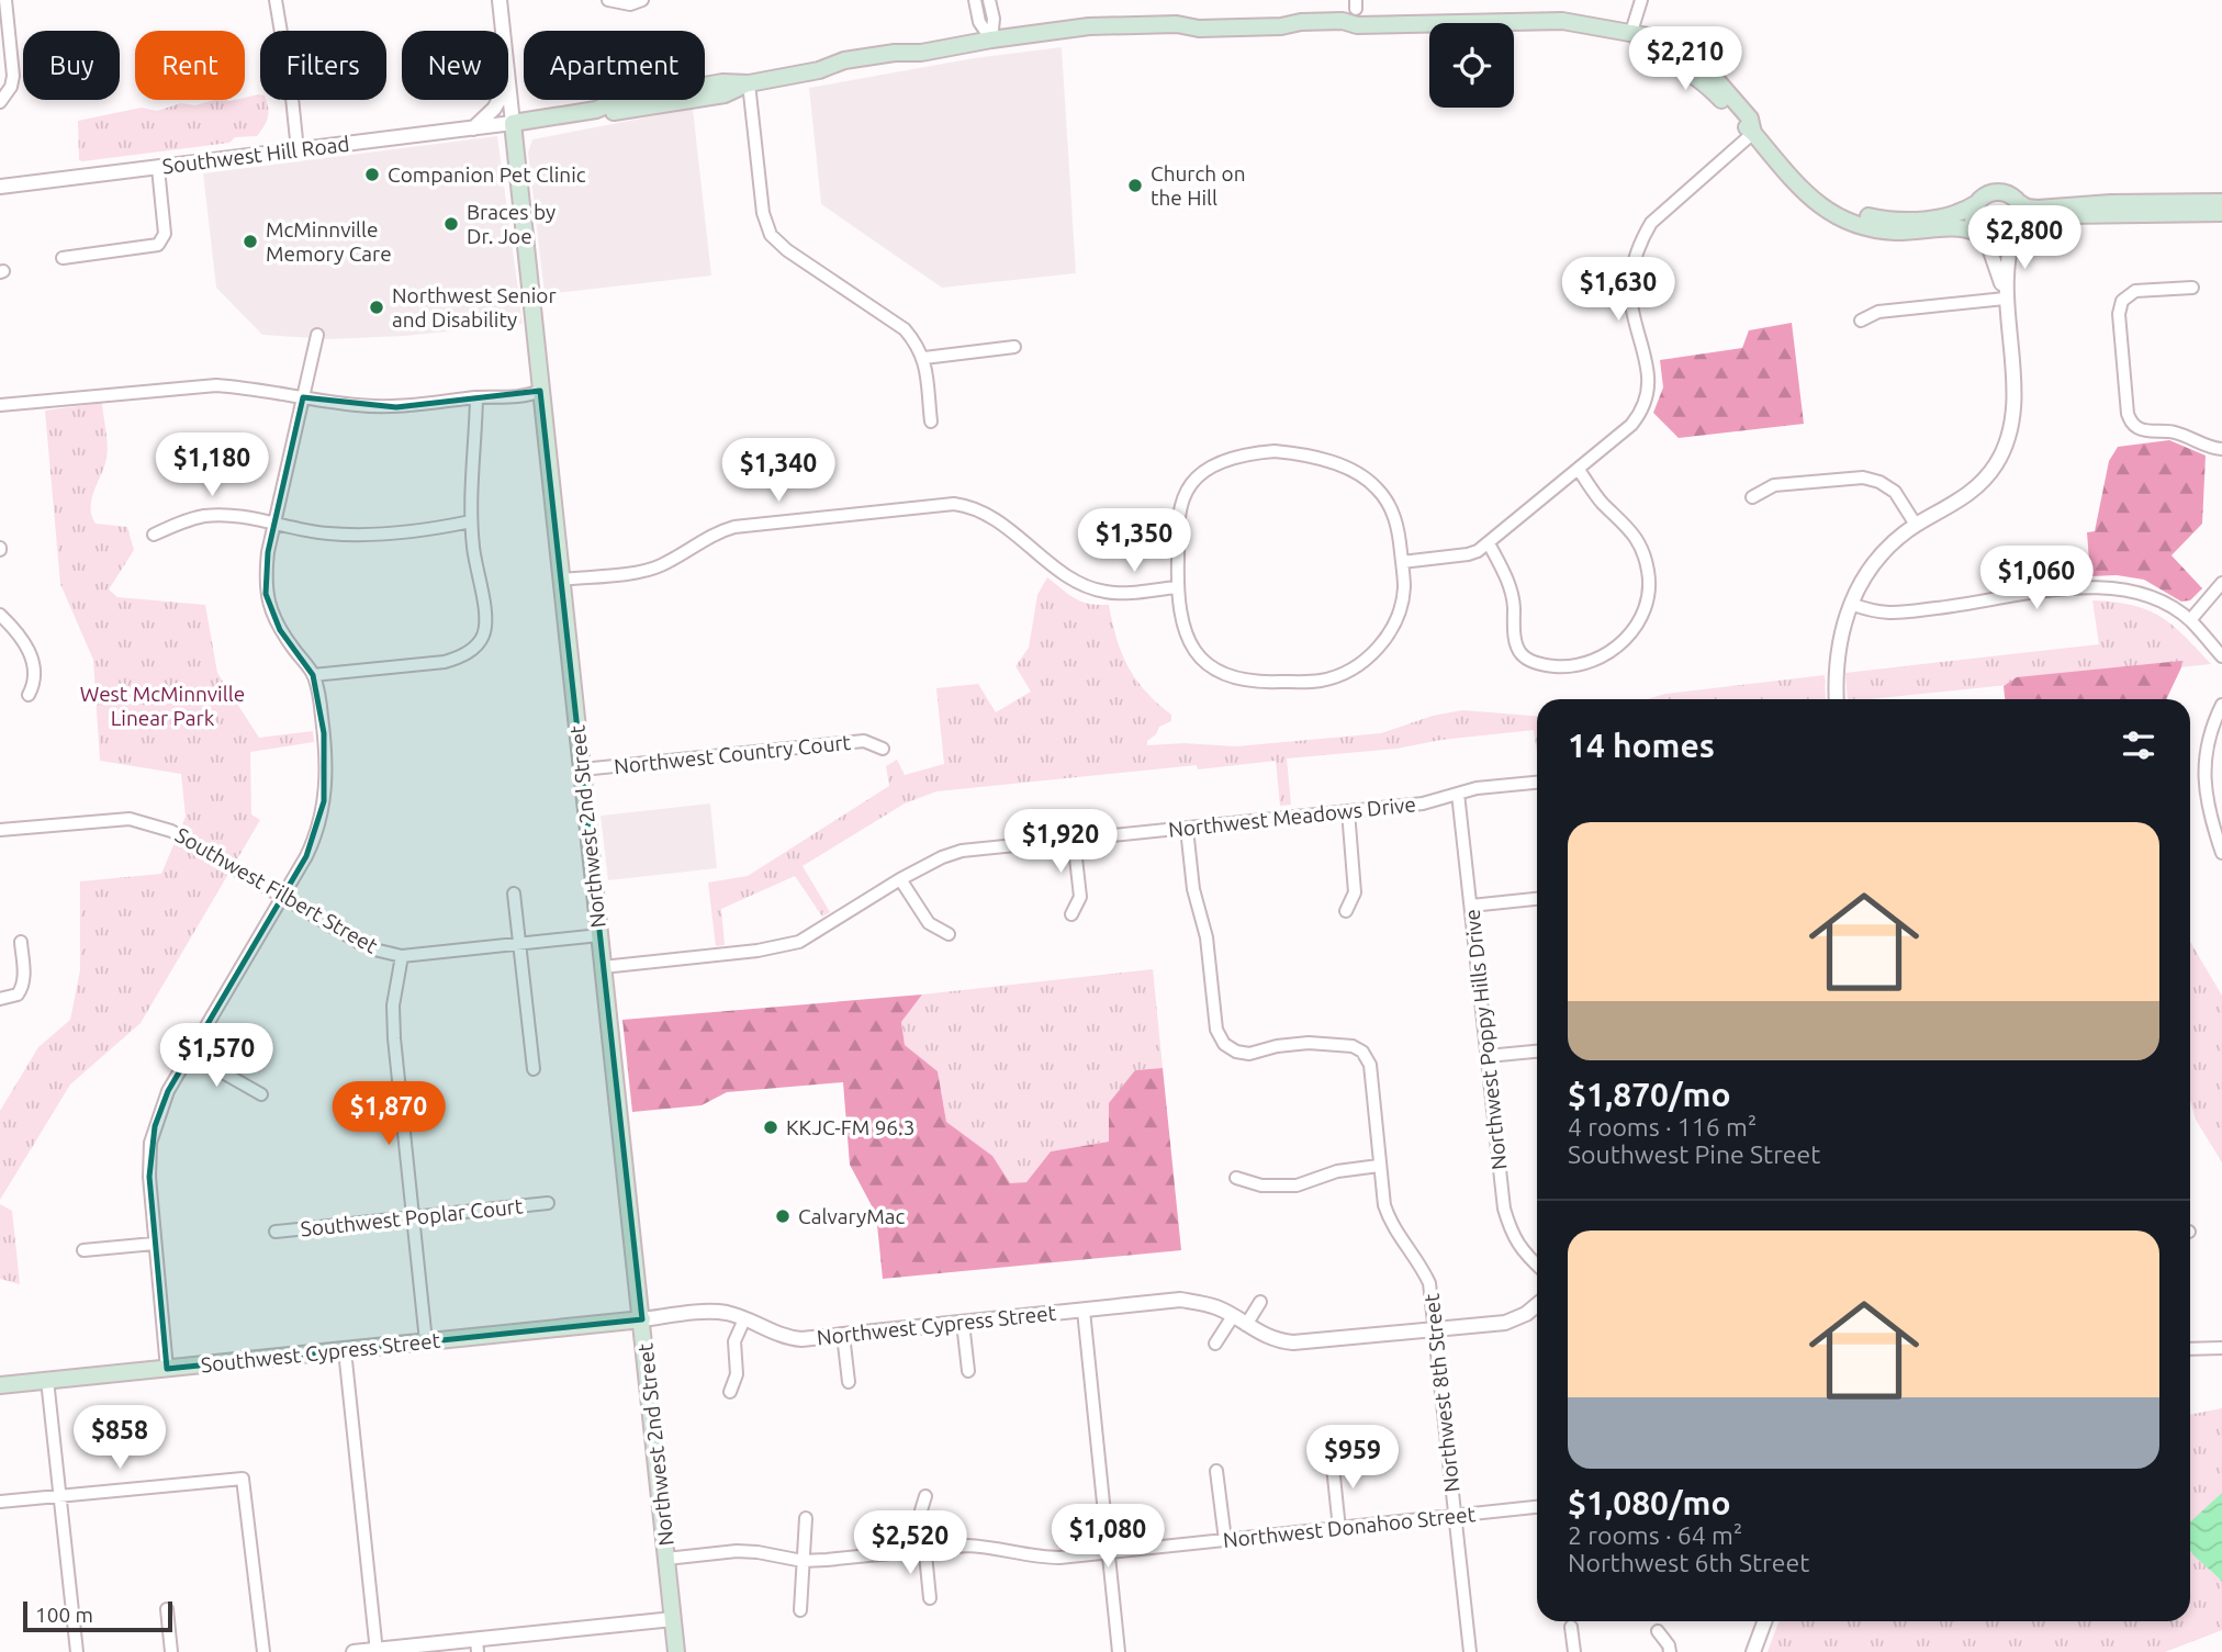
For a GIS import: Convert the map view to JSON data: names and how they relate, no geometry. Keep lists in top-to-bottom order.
{
  "streets": {
    "main road": ["Northwest 2nd Street", "Southwest Cypress Street"],
    "street": [
      "Southwest Hill Road",
      "Northwest Country Court",
      "Northwest Meadows Drive",
      "Southwest Filbert Street",
      "Northwest Poppy Hills Drive",
      "Southwest Poplar Court",
      "Northwest Cypress Street",
      "Northwest 8th Street",
      "Northwest Donahoo Street"
    ]
  },
  "crossings": [
    ["Southwest Hill Road", "Northwest 2nd Street"],
    ["Northwest Country Court", "Northwest 2nd Street"],
    ["Northwest Meadows Drive", "Northwest 2nd Street"],
    ["Northwest Meadows Drive", "Northwest Poppy Hills Drive"],
    ["Northwest Meadows Drive", "Northwest 8th Street"],
    ["Northwest 2nd Street", "Southwest Filbert Street"],
    ["Northwest 2nd Street", "Northwest Cypress Street"],
    ["Northwest 2nd Street", "Southwest Cypress Street"],
    ["Northwest 2nd Street", "Northwest Donahoo Street"],
    ["Northwest Cypress Street", "Southwest Cypress Street"],
    ["Northwest Cypress Street", "Northwest 8th Street"],
    ["Northwest 8th Street", "Northwest Donahoo Street"]
  ],
  "parks": ["West McMinnville Linear Park"],
  "places": [
    "Companion Pet Clinic",
    "Church on the Hill",
    "Braces by Dr. Joe",
    "McMinnville Memory Care",
    "Northwest Senior and Disability",
    "KKJC-FM 96.3",
    "CalvaryMac"
  ],
  "scale_bar": "100 m",
  "page": {
    "price": [
      "$2,210",
      "$2,800",
      "$1,630",
      "$1,180",
      "$1,340",
      "$1,350",
      "$1,060",
      "$1,920",
      "$1,570",
      "$1,870",
      "$858",
      "$959",
      "$1,080",
      "$2,520"
    ],
    "chip": [
      "Buy",
      "Rent",
      "Filters",
      "New",
      "Apartment"
    ],
    "heading": "14 homes",
    "list": [
      {
        "name": "$1,870/mo",
        "note": "4 rooms · 116 m² · Southwest Pine Street"
      },
      {
        "name": "$1,080/mo",
        "note": "2 rooms · 64 m² · Northwest 6th Street"
      }
    ],
    "scale": "100 m"
  }
}
